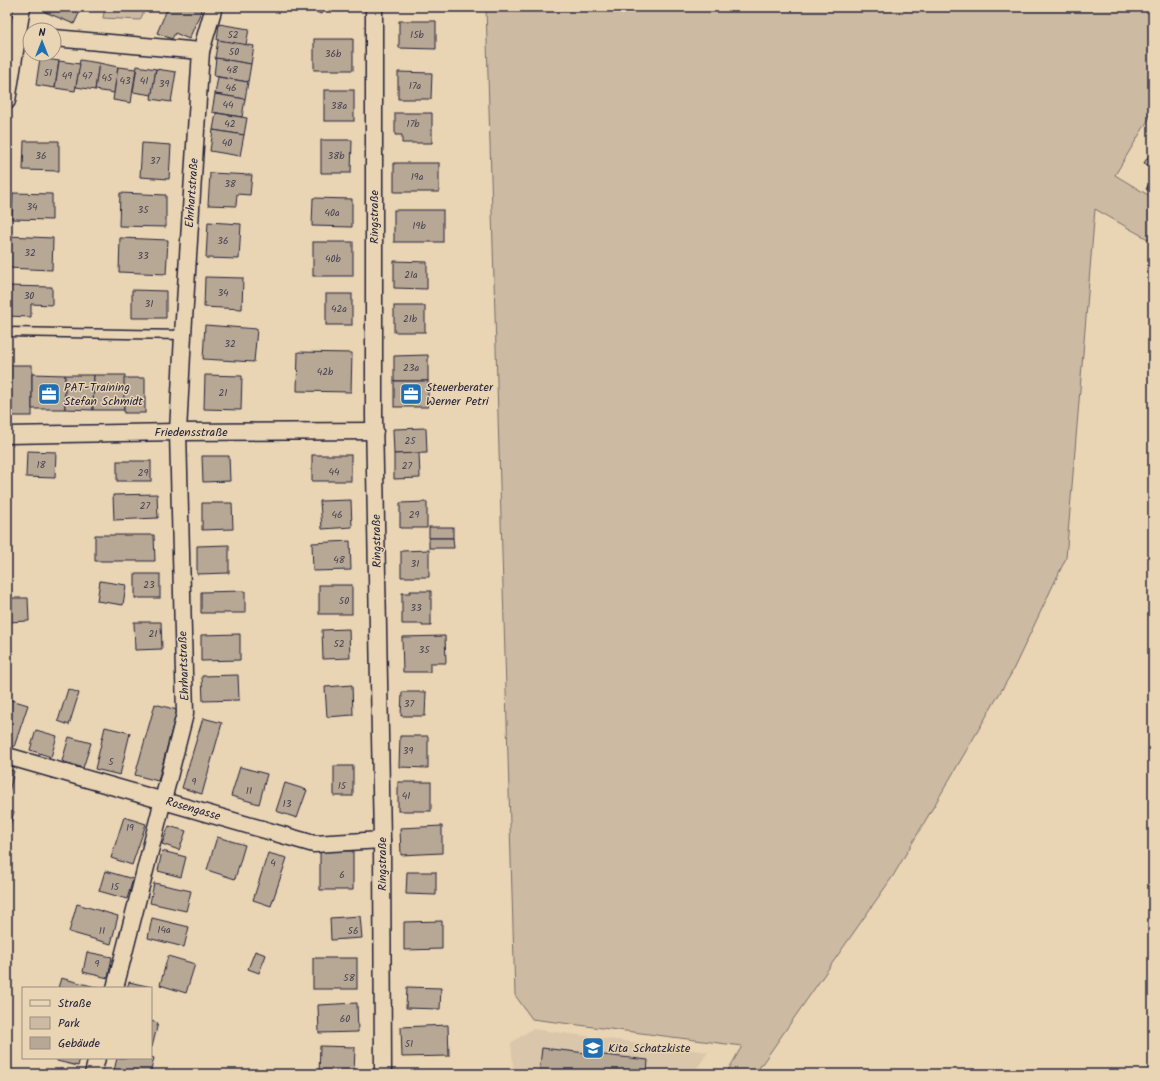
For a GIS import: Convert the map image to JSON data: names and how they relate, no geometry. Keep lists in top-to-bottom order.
{
  "streets": {
    "street": [
      "Ehrhartstraße",
      "Ringstraße",
      "Friedensstraße",
      "Rosengasse"
    ]
  },
  "crossings": [
    ["Ehrhartstraße", "Friedensstraße"],
    ["Ehrhartstraße", "Rosengasse"],
    ["Ringstraße", "Friedensstraße"],
    ["Ringstraße", "Rosengasse"]
  ],
  "places": {
    "office": ["PAT-Training Stefan Schmidt", "Steuerberater Werner Petri"],
    "school or university": ["Kita Schatzkiste"]
  },
  "house_numbers": [
    "52",
    "15b",
    "50",
    "36b",
    "48",
    "51",
    "49",
    "47",
    "45",
    "43",
    "41",
    "39",
    "17a",
    "46",
    "44",
    "38a",
    "42",
    "17b",
    "40",
    "36",
    "38b",
    "37",
    "19a",
    "38",
    "34",
    "35",
    "40a",
    "19b",
    "36",
    "32",
    "33",
    "40b",
    "21a",
    "34",
    "30",
    "31",
    "42a",
    "21b",
    "32",
    "23a",
    "42b",
    "21",
    "25",
    "18",
    "27",
    "44",
    "29",
    "27",
    "46",
    "29",
    "48",
    "31",
    "23",
    "50",
    "33",
    "21",
    "52",
    "35",
    "37",
    "39",
    "5",
    "9",
    "15",
    "11",
    "41",
    "13",
    "19",
    "4",
    "6",
    "15",
    "14a",
    "11",
    "56",
    "9",
    "58",
    "60",
    "51"
  ],
  "legend": ["Straße", "Park", "Gebäude"],
  "north": "top"
}
